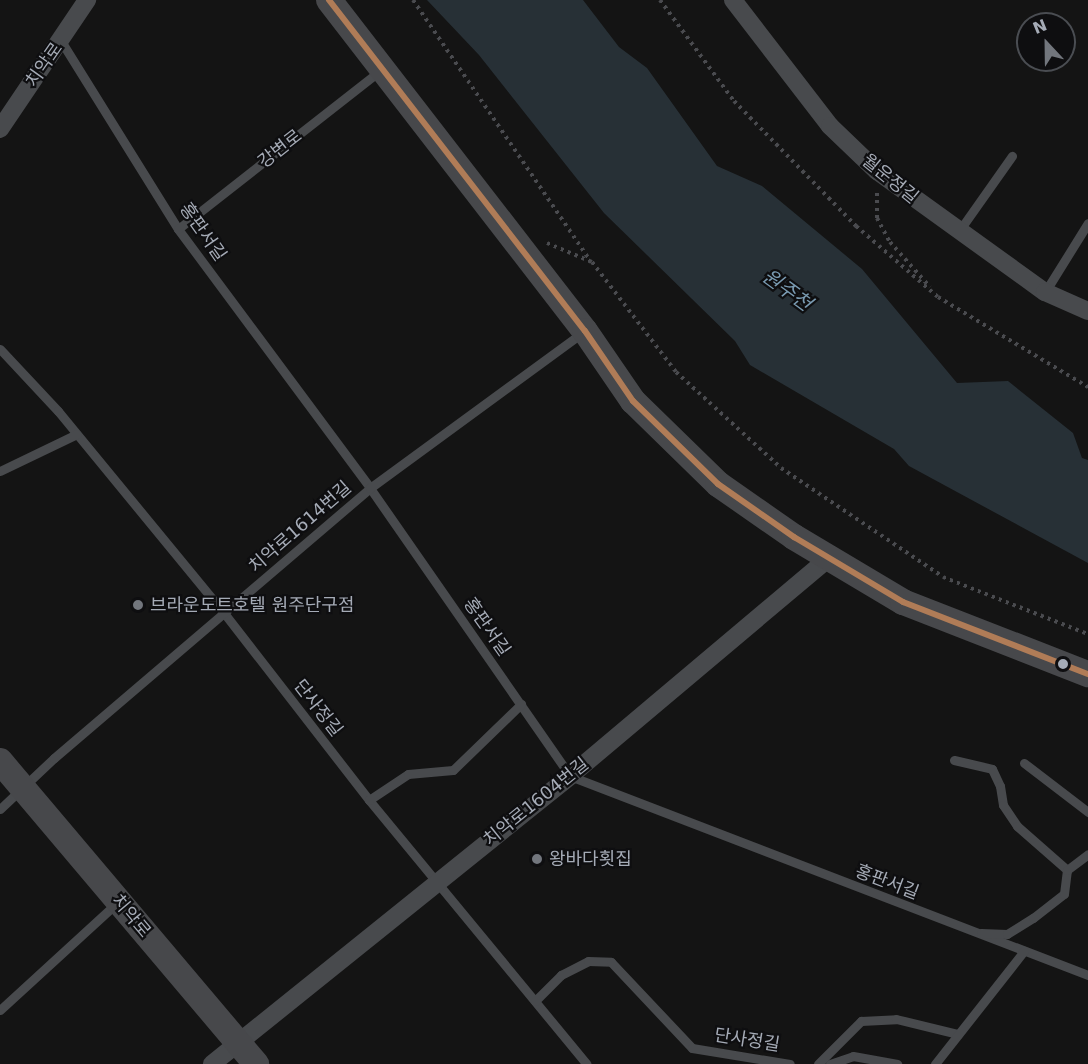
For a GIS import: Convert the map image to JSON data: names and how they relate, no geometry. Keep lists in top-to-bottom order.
{
  "streets": {
    "street": ["치악로", "월운정길", "치악로1604번길"],
    "lane": [
      "강변로",
      "홍판서길",
      "치악로1614번길",
      "단사정길"
    ]
  },
  "crossings": [
    ["치악로", "홍판서길"],
    ["치악로", "치악로1614번길"],
    ["치악로", "치악로1604번길"],
    ["강변로", "홍판서길"],
    ["홍판서길", "치악로1614번길"],
    ["홍판서길", "치악로1604번길"],
    ["치악로1614번길", "단사정길"],
    ["단사정길", "치악로1604번길"]
  ],
  "water": ["원주천"],
  "places": ["브라운도트호텔 원주단구점", "왕바다횟집"],
  "north": "top"
}
